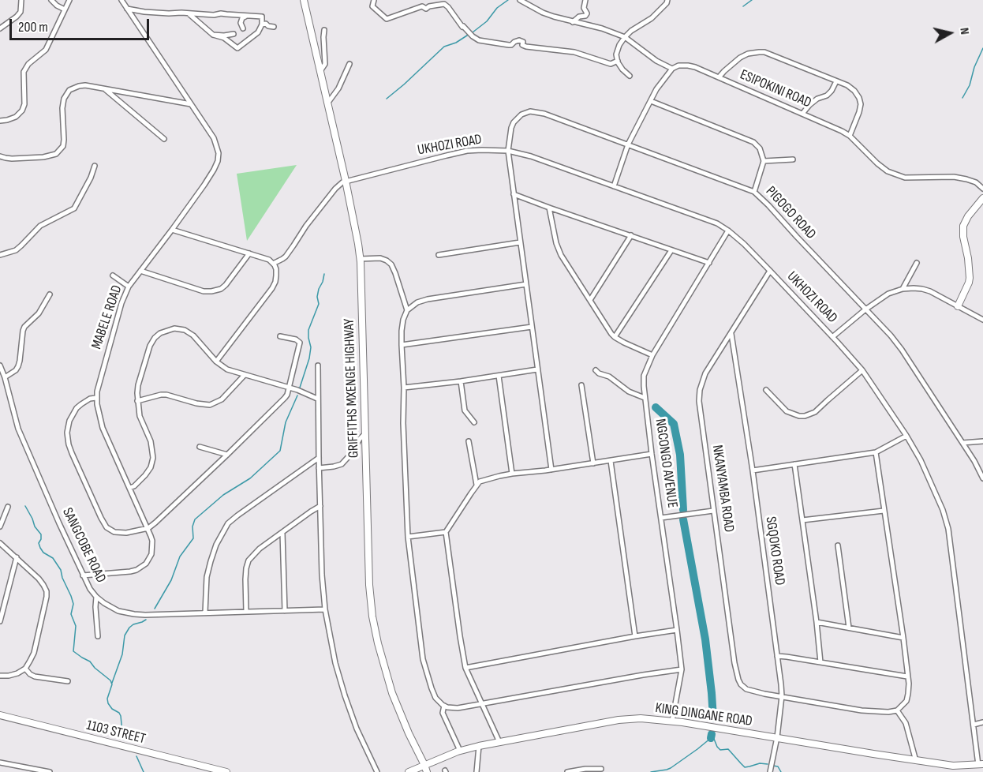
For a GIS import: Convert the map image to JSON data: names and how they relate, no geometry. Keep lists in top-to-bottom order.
{
  "streets": {
    "street": [
      "ESIPOKINI ROAD",
      "UKHOZI ROAD",
      "PIGOGO ROAD",
      "MABELE ROAD",
      "GRIFFITHS MXENGE HIGHWAY",
      "NGCONGO AVENUE",
      "NKANYAMBA ROAD",
      "SANGCOBE ROAD",
      "SGQOKO ROAD",
      "KING DINGANE ROAD",
      "1103 STREET"
    ]
  },
  "crossings": [
    ["UKHOZI ROAD", "PIGOGO ROAD"],
    ["UKHOZI ROAD", "GRIFFITHS MXENGE HIGHWAY"],
    ["UKHOZI ROAD", "NGCONGO AVENUE"],
    ["UKHOZI ROAD", "NKANYAMBA ROAD"],
    ["UKHOZI ROAD", "KING DINGANE ROAD"],
    ["MABELE ROAD", "SANGCOBE ROAD"],
    ["GRIFFITHS MXENGE HIGHWAY", "KING DINGANE ROAD"],
    ["NGCONGO AVENUE", "KING DINGANE ROAD"],
    ["NKANYAMBA ROAD", "SGQOKO ROAD"],
    ["SGQOKO ROAD", "KING DINGANE ROAD"]
  ],
  "scale_bar": "200 m",
  "north": "right"
}
